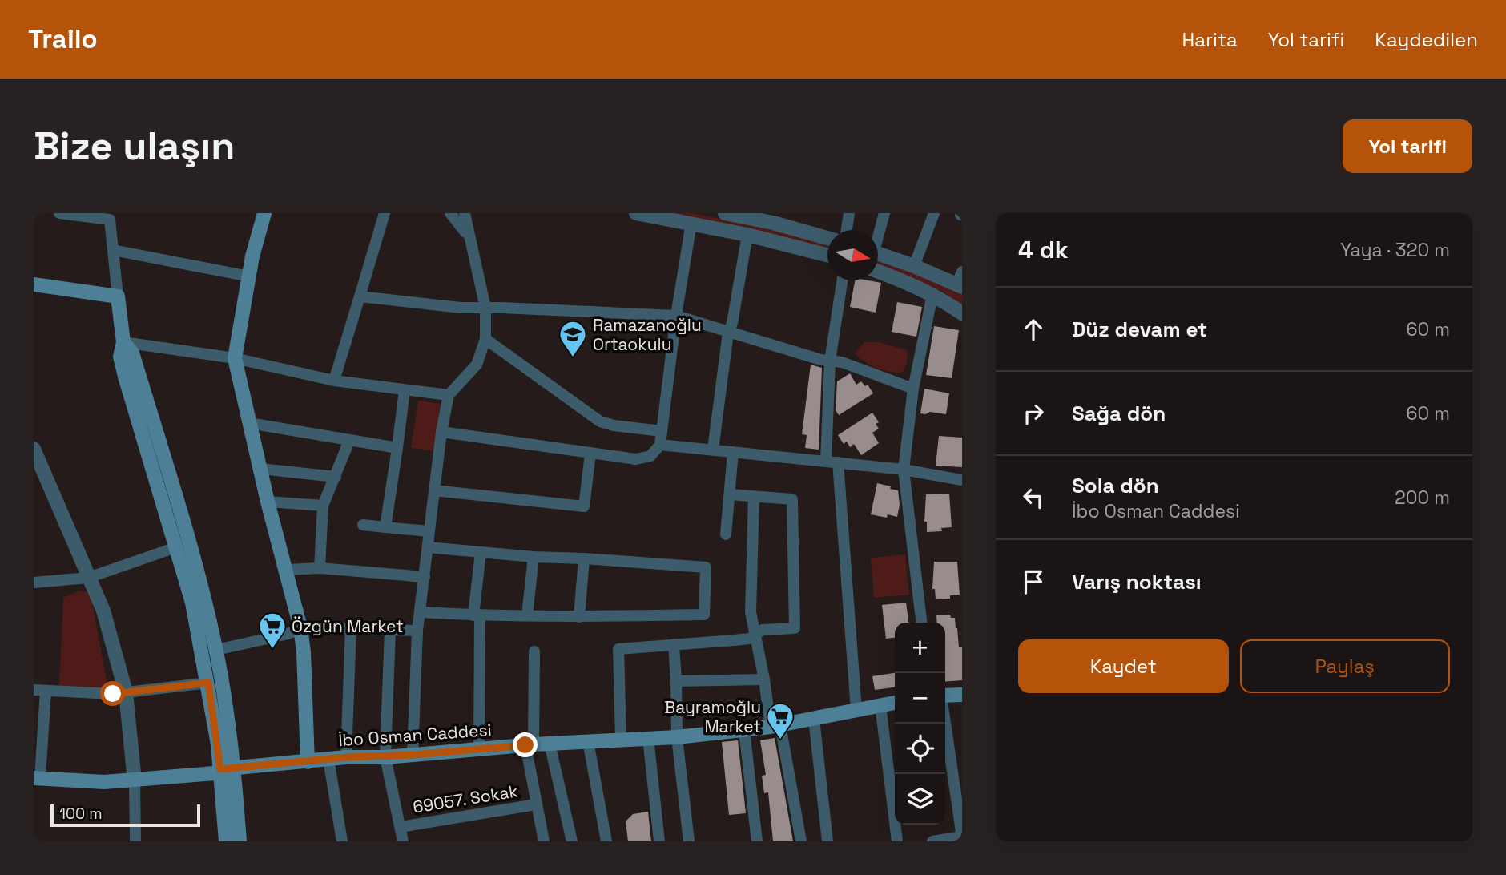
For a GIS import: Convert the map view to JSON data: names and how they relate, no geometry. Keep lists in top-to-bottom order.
{
  "streets": {
    "main road": ["İbo Osman Caddesi"],
    "street": ["69057. Sokak"]
  },
  "places": {
    "school or university": ["Ramazanoğlu Ortaokulu"],
    "supermarket": ["Özgün Market", "Bayramoğlu Market"]
  },
  "scale_bar": "100 m",
  "north": "right",
  "page": {
    "header": "Trailo",
    "nav": ["Harita", "Yol tarifi", "Kaydedilen"],
    "buttons": [
      "Yol tarifi",
      ["Kaydet", "Paylaş"]
    ],
    "title": "Bize ulaşın",
    "heading": ["4 dk", "Yaya · 320 m"],
    "list": [
      ["Düz devam et", "60 m"],
      ["Sağa dön", "60 m"],
      ["Sola dön", "İbo Osman Caddesi", "200 m"],
      "Varış noktası"
    ],
    "map_buttons": ["+", "−"],
    "scale": "100 m"
  }
}
